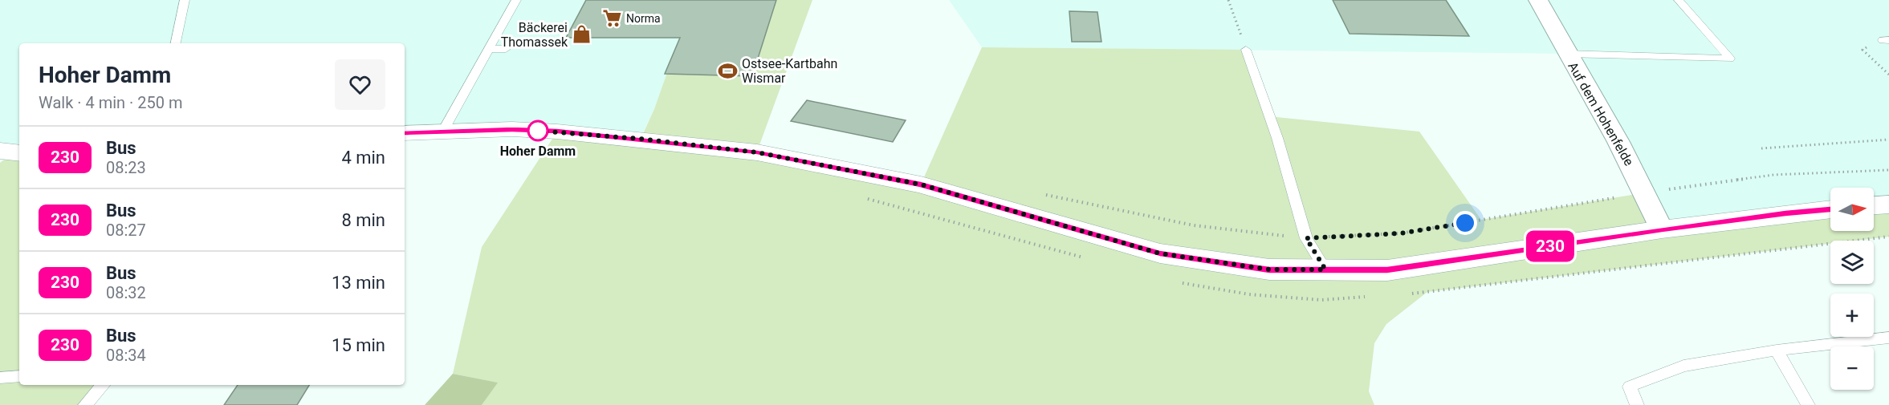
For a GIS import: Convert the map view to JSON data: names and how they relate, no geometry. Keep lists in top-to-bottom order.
{
  "streets": {
    "street": ["Auf dem Hohenfelde"]
  },
  "places": {
    "supermarket": ["Norma"],
    "shop": ["Bäckerei Thomassek"],
    "sports": ["Ostsee-Kartbahn Wismar"],
    "other": ["Hoher Damm"]
  },
  "lines": ["bus line 230"],
  "north": "right",
  "page": {
    "on_map": "230",
    "heading": ["Hoher Damm", "Walk · 4 min · 250 m"],
    "list": [
      {
        "mark": "230",
        "name": "Bus",
        "note": "08:23",
        "value": "4 min"
      },
      {
        "mark": "230",
        "name": "Bus",
        "note": "08:27",
        "value": "8 min"
      },
      {
        "mark": "230",
        "name": "Bus",
        "note": "08:32",
        "value": "13 min"
      },
      {
        "mark": "230",
        "name": "Bus",
        "note": "08:34",
        "value": "15 min"
      }
    ],
    "map_buttons": ["+", "−"]
  }
}
